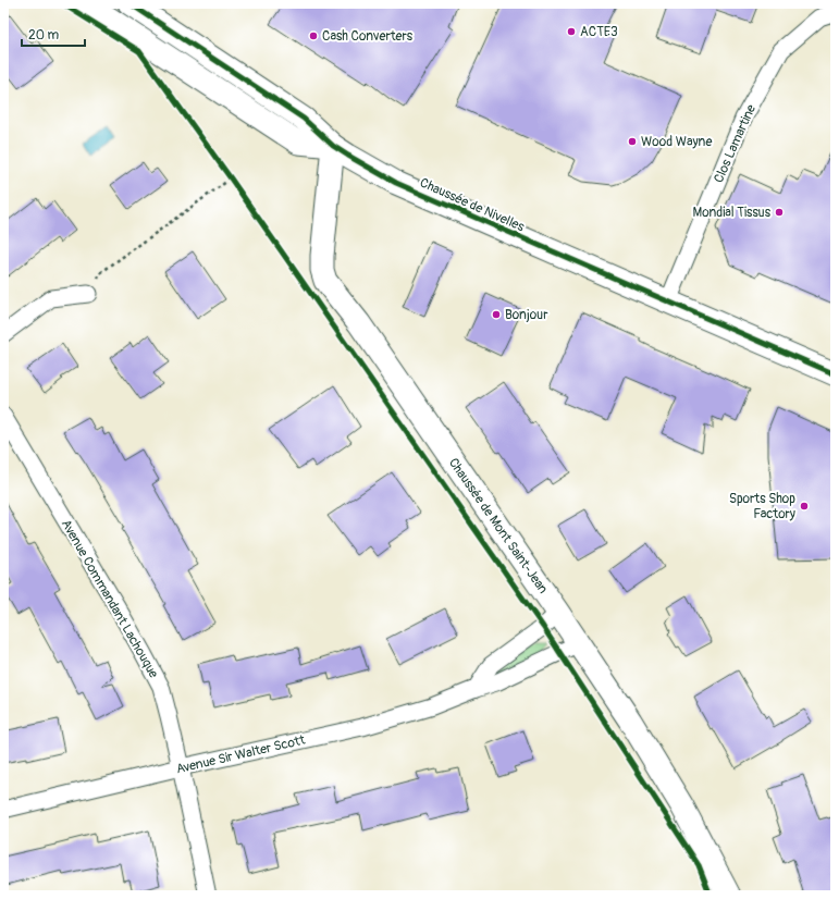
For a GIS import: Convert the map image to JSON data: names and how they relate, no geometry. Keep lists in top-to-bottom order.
{
  "streets": {
    "main road": ["Chaussée de Nivelles", "Chaussée de Mont Saint-Jean"],
    "street": ["Clos Lamartine", "Avenue Commandant Lachouque", "Avenue Sir Walter Scott"]
  },
  "crossings": [
    ["Clos Lamartine", "Chaussée de Nivelles"],
    ["Chaussée de Nivelles", "Chaussée de Mont Saint-Jean"],
    ["Chaussée de Mont Saint-Jean", "Avenue Sir Walter Scott"],
    ["Avenue Commandant Lachouque", "Avenue Sir Walter Scott"]
  ],
  "places": [
    "ACTE3",
    "Cash Converters",
    "Wood Wayne",
    "Mondial Tissus",
    "Bonjour",
    "Sports Shop Factory"
  ],
  "scale_bar": "20 m"
}
